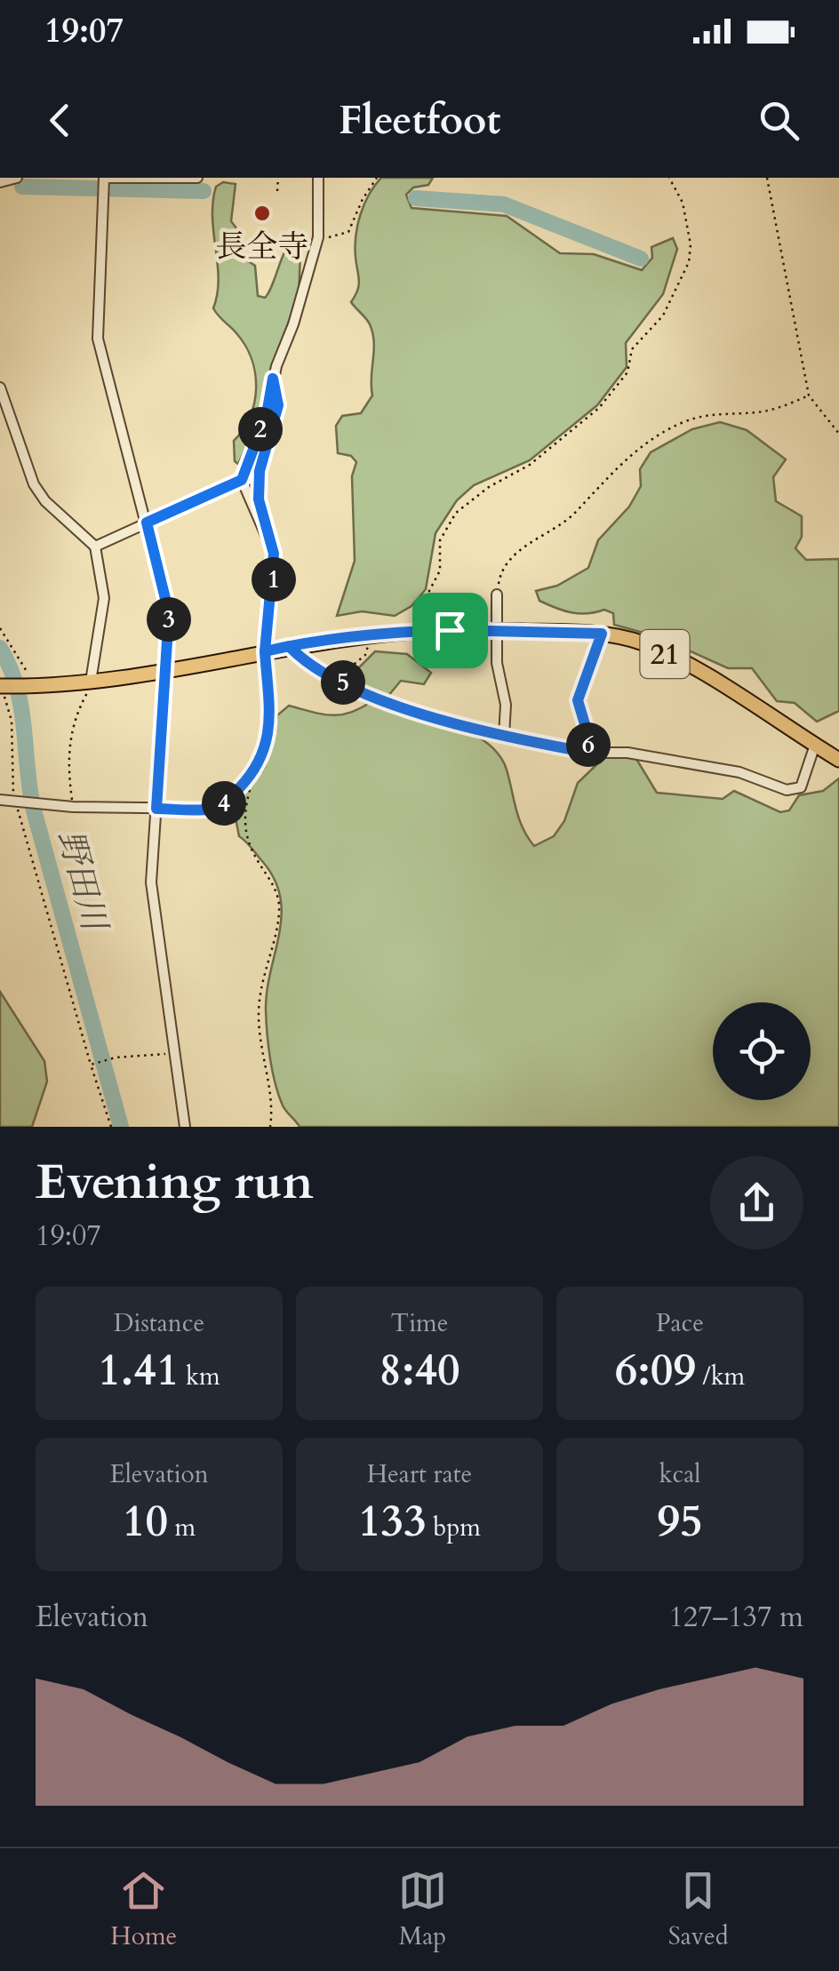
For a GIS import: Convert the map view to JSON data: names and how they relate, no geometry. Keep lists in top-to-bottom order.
{
  "streets": {
    "main road": ["21"]
  },
  "water": ["野田川"],
  "places": ["長全寺"],
  "page": {
    "status": "19:07",
    "header": "Fleetfoot",
    "pins": [
      "2",
      "1",
      "3",
      "5",
      "6",
      "4"
    ],
    "heading": ["Evening run", "19:07"],
    "stats": [
      ["Distance", "1.41 km"],
      ["Time", "8:40"],
      ["Pace", "6:09 /km"],
      ["Elevation", "10 m"],
      ["Heart rate", "133 bpm"],
      ["kcal", "95"]
    ],
    "chart": ["Elevation", "127–137 m"],
    "tabs": ["Home", "Map", "Saved"]
  }
}
